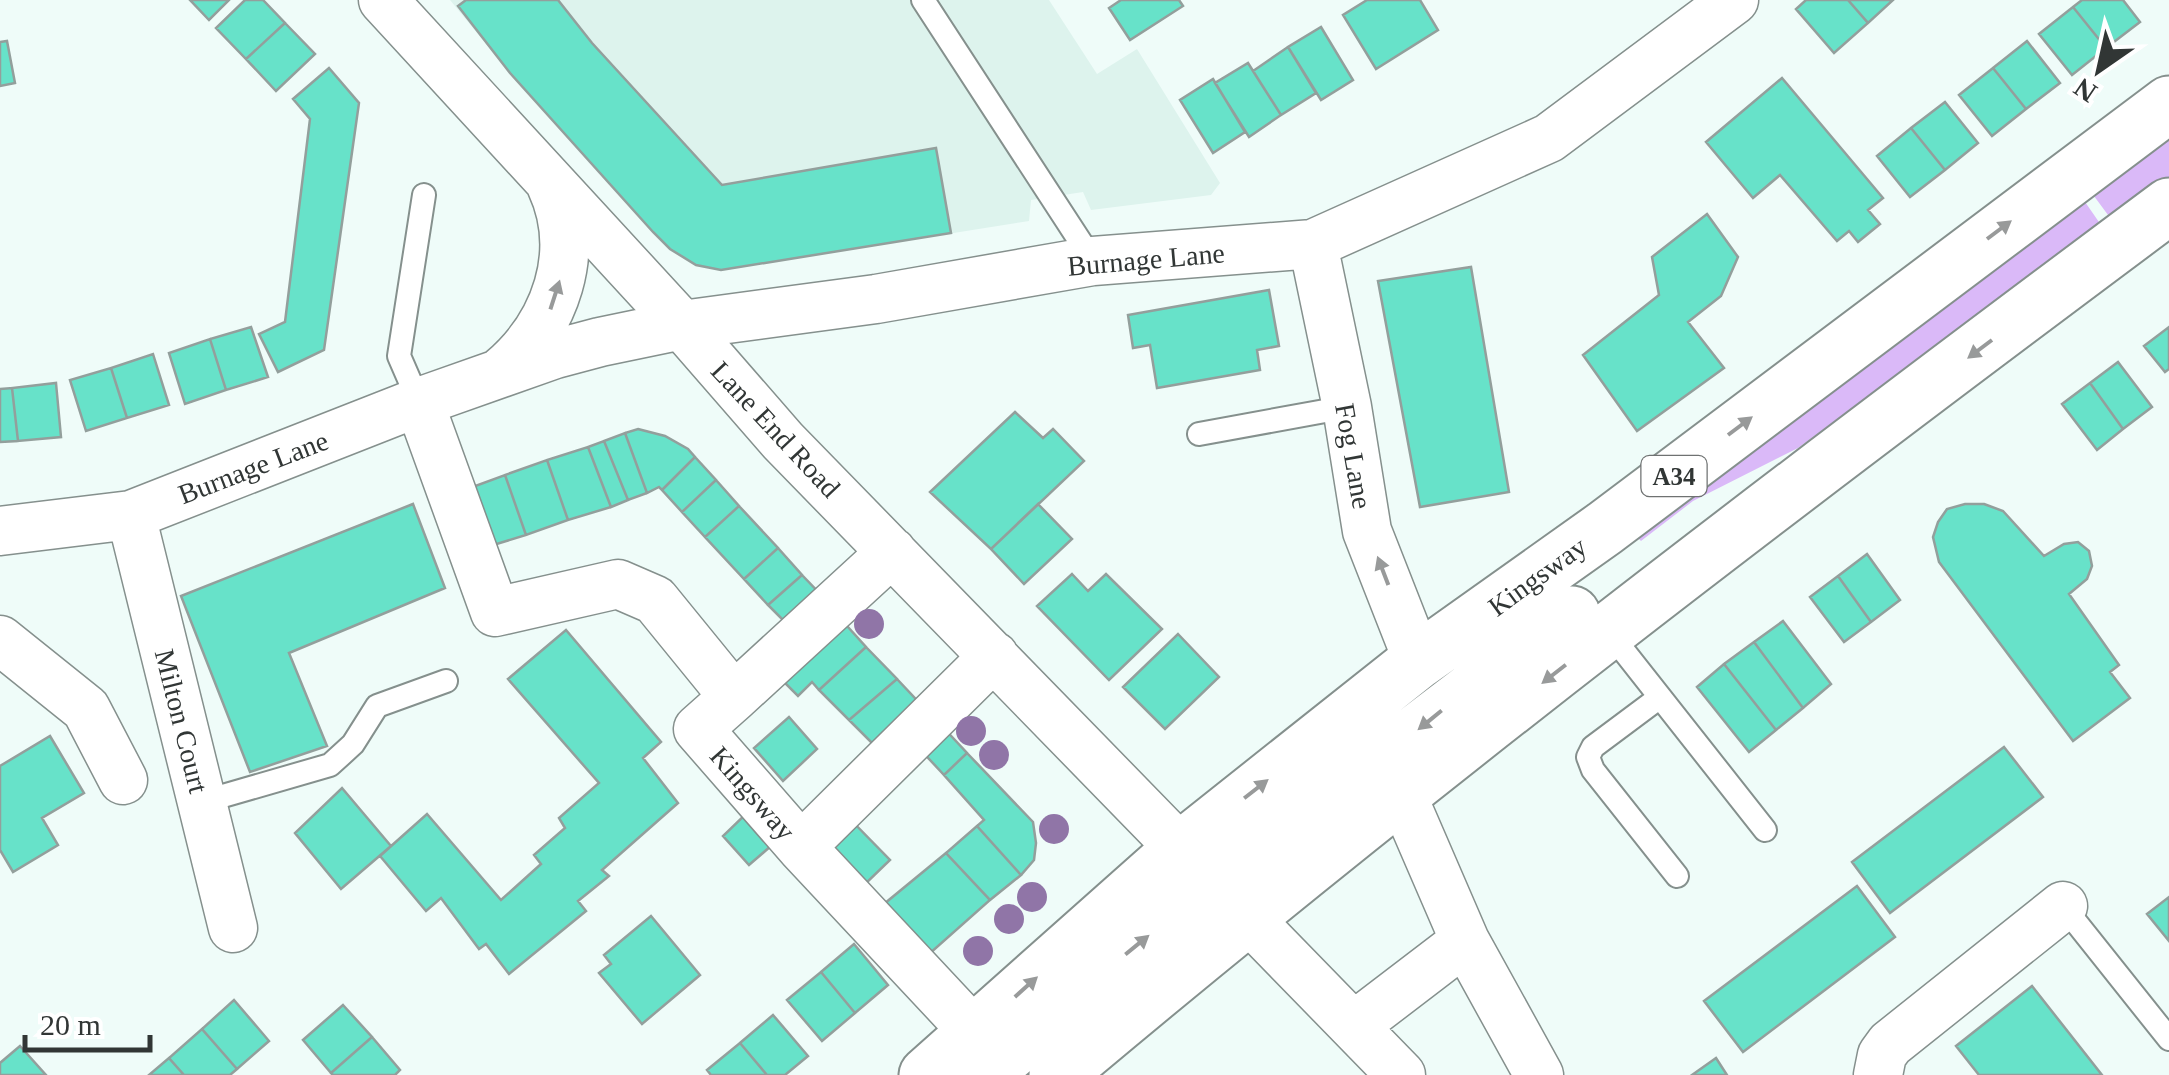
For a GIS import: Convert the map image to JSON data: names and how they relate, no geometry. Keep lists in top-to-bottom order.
{
  "streets": {
    "highway": ["A34", "Kingsway"],
    "street": [
      "Burnage Lane",
      "Lane End Road",
      "Fog Lane",
      "Milton Court"
    ]
  },
  "crossings": [
    ["Burnage Lane", "Lane End Road"],
    ["Burnage Lane", "Fog Lane"],
    ["Burnage Lane", "Milton Court"],
    ["Lane End Road", "Kingsway"],
    ["Fog Lane", "Kingsway"]
  ],
  "one_way": ["Fog Lane"],
  "scale_bar": "20 m",
  "north": "bottom left"
}
